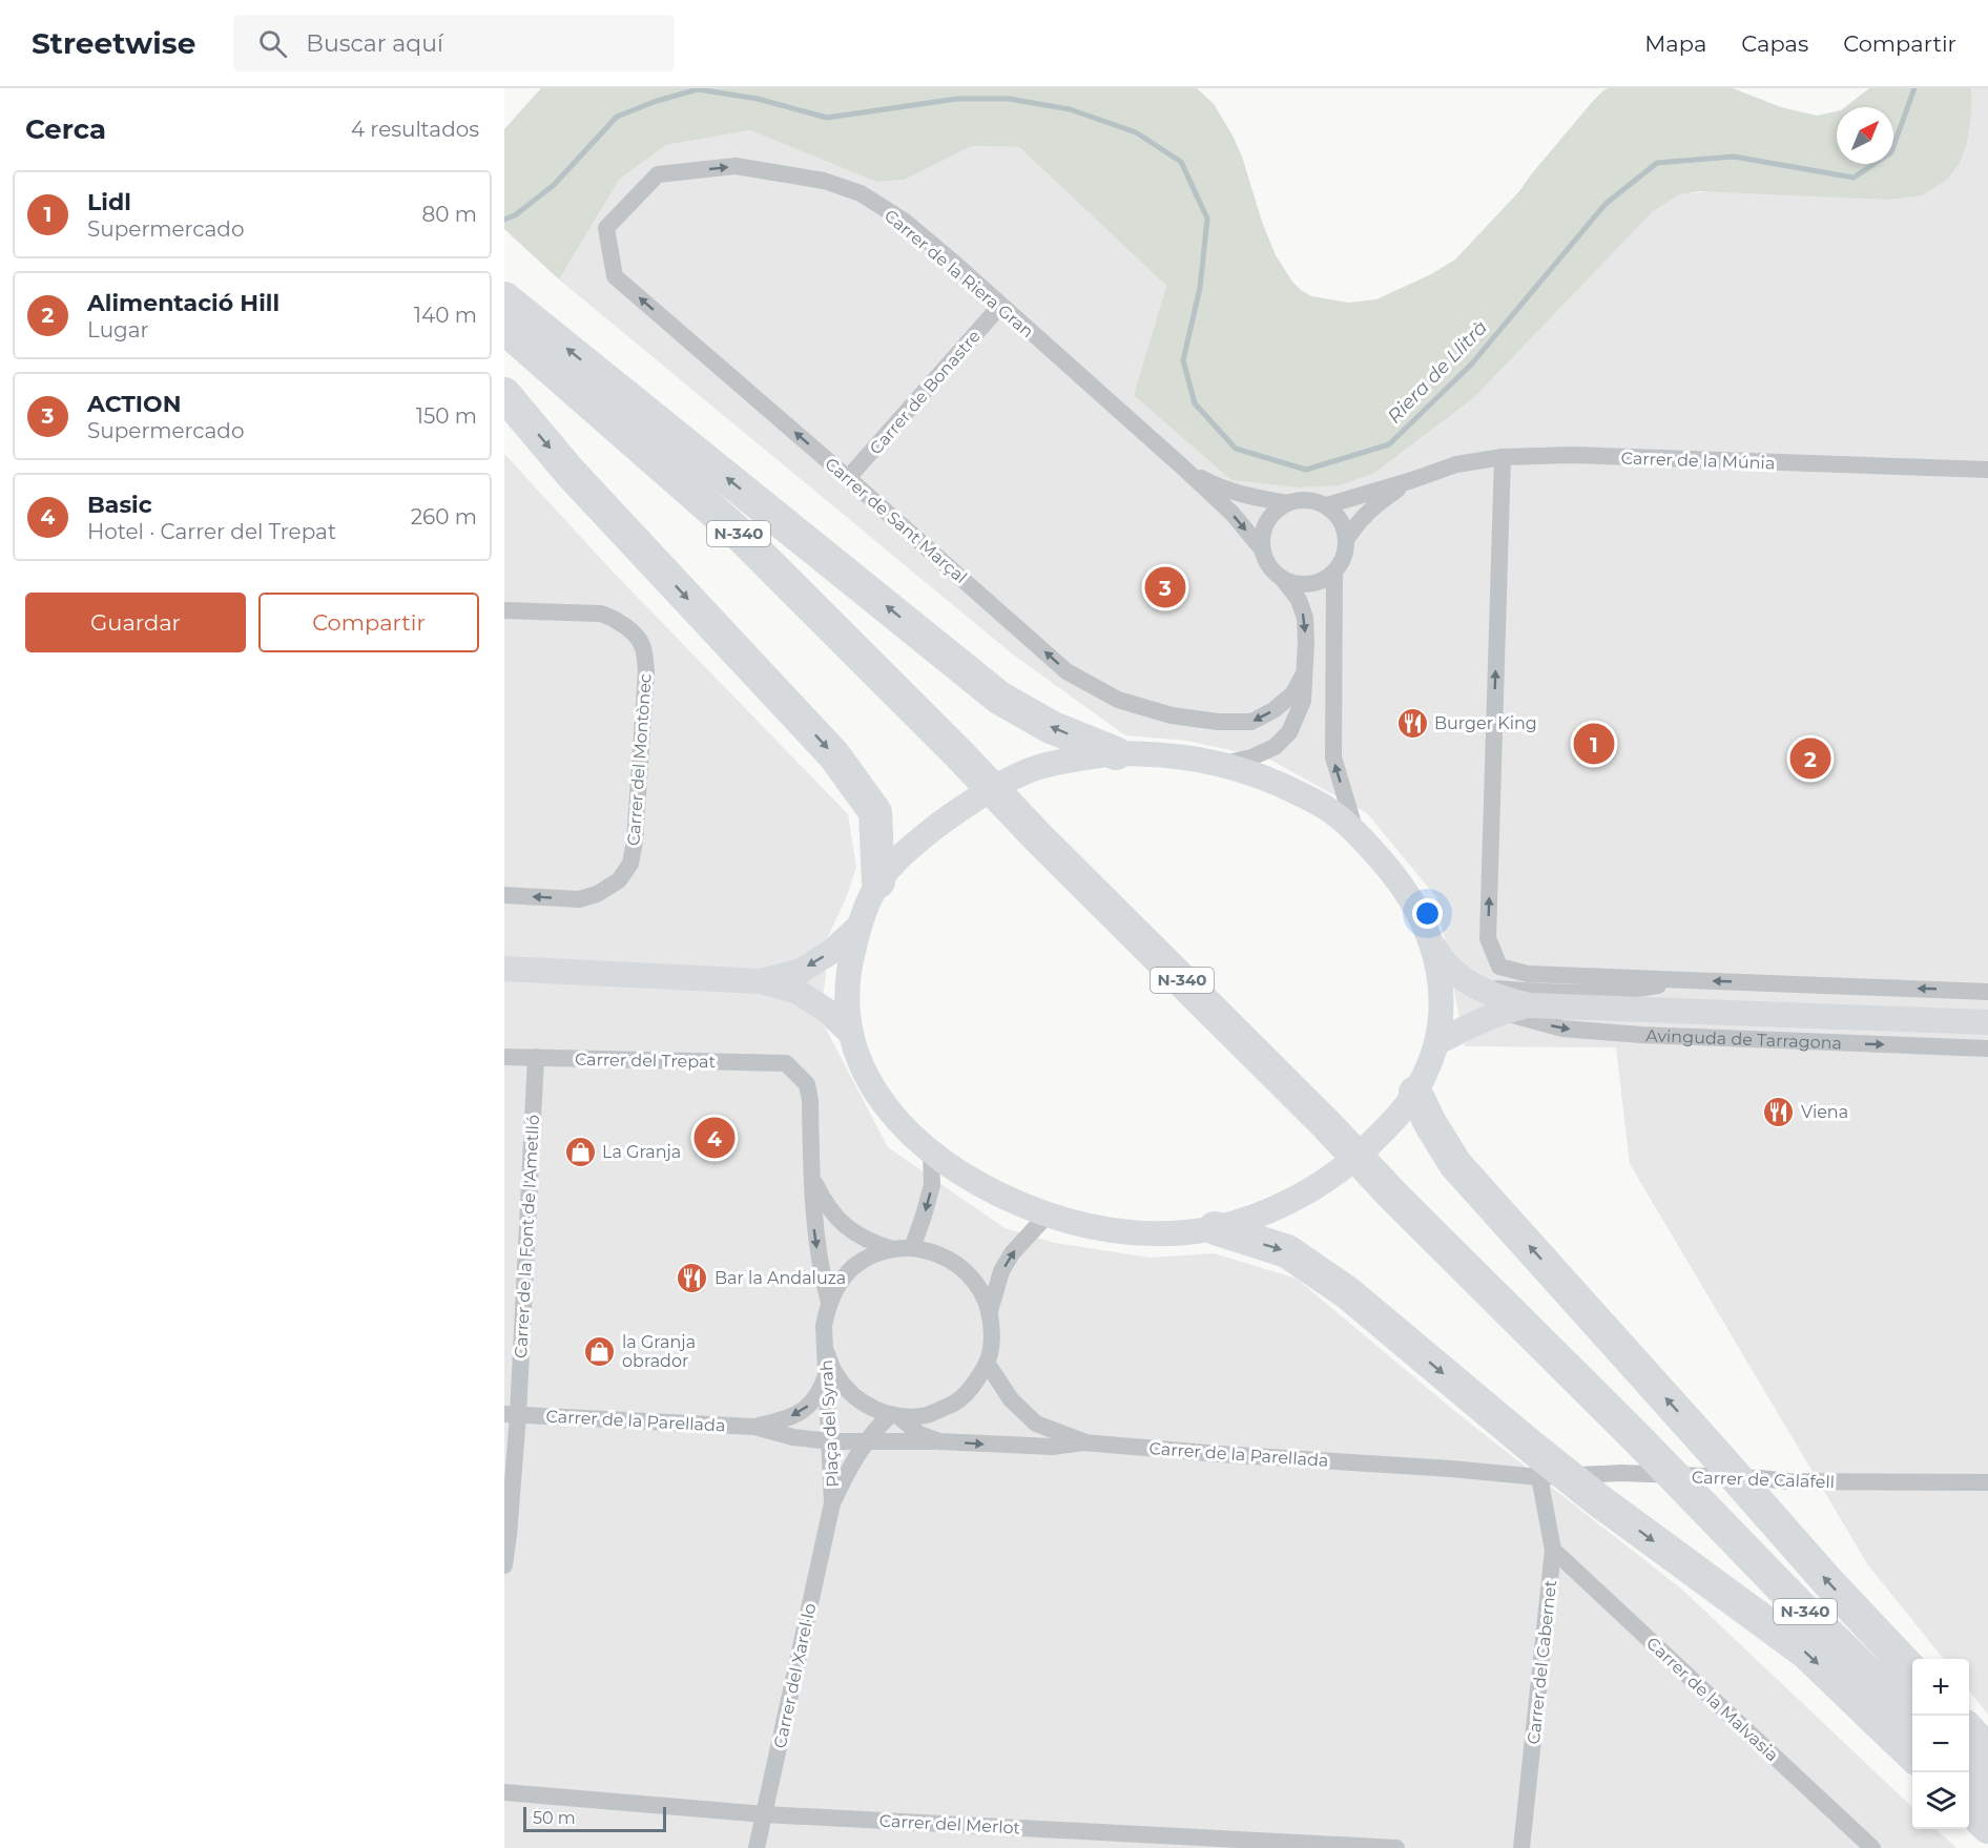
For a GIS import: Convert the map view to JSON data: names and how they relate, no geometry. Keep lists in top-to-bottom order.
{
  "streets": {
    "highway": ["N-340"],
    "street": [
      "Carrer de la Riera Gran",
      "Carrer de Bonastre",
      "Carrer de la Múnia",
      "Carrer de Sant Marçal",
      "Carrer del Montònec",
      "Avinguda de Tarragona",
      "Carrer del Trepat",
      "Carrer de la Font de l'Ametlló",
      "Carrer de la Parellada",
      "Plaça del Syrah",
      "Carrer de Calafell",
      "Carrer del Cabernet",
      "Carrer del Xarel·lo",
      "Carrer de la Malvasia",
      "Carrer del Merlot"
    ]
  },
  "crossings": [
    ["Carrer de la Riera Gran", "Carrer de Bonastre"],
    ["Carrer de la Riera Gran", "Carrer de la Múnia"],
    ["Carrer de la Riera Gran", "Carrer de Sant Marçal"],
    ["Carrer de Bonastre", "Carrer de Sant Marçal"],
    ["Carrer del Trepat", "Carrer de la Font de l'Ametlló"],
    ["Carrer de la Font de l'Ametlló", "Carrer de la Parellada"],
    ["Carrer de la Parellada", "Plaça del Syrah"],
    ["Carrer de la Parellada", "Carrer de Calafell"],
    ["Carrer de la Parellada", "Carrer del Cabernet"],
    ["Plaça del Syrah", "Carrer del Xarel·lo"],
    ["Carrer de Calafell", "Carrer del Cabernet"],
    ["Carrer del Cabernet", "Carrer de la Malvasia"],
    ["Carrer del Xarel·lo", "Carrer del Merlot"]
  ],
  "one_way": ["Carrer de la Riera Gran", "Carrer de Sant Marçal"],
  "water": ["Riera de Llitrà"],
  "places": {
    "restaurant": ["Burger King", "Viena", "Bar la Andaluza"],
    "shop": ["La Granja", "la Granja obrador"]
  },
  "scale_bar": "50 m",
  "north": "top right",
  "page": {
    "header": "Streetwise",
    "search": "Buscar aquí",
    "nav": ["Mapa", "Capas", "Compartir"],
    "heading": ["Cerca", "4 resultados"],
    "list": [
      {
        "mark": "1",
        "name": "Lidl",
        "note": "Supermercado",
        "value": "80 m"
      },
      {
        "mark": "2",
        "name": "Alimentació Hill",
        "note": "Lugar",
        "value": "140 m"
      },
      {
        "mark": "3",
        "name": "ACTION",
        "note": "Supermercado",
        "value": "150 m"
      },
      {
        "mark": "4",
        "name": "Basic",
        "note": "Hotel · Carrer del Trepat",
        "value": "260 m"
      }
    ],
    "pins": [
      "3",
      "1",
      "2",
      "4"
    ],
    "buttons": ["Guardar", "Compartir"],
    "map_buttons": ["+", "−"],
    "scale": "50 m"
  }
}
